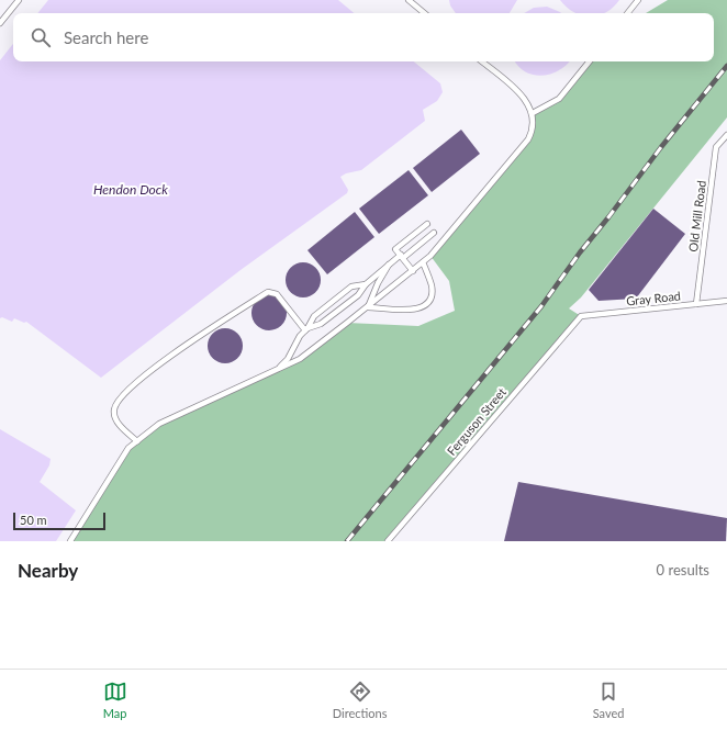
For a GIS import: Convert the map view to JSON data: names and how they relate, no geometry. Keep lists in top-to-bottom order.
{
  "streets": {
    "lane": ["Old Mill Road", "Gray Road", "Ferguson Street"]
  },
  "crossings": [
    ["Old Mill Road", "Gray Road"],
    ["Gray Road", "Ferguson Street"]
  ],
  "water": ["Hendon Dock"],
  "scale_bar": "50 m",
  "page": {
    "search": "Search here",
    "scale": "50 m",
    "heading": ["Nearby", "0 results"],
    "nav": ["Map", "Directions", "Saved"]
  }
}
